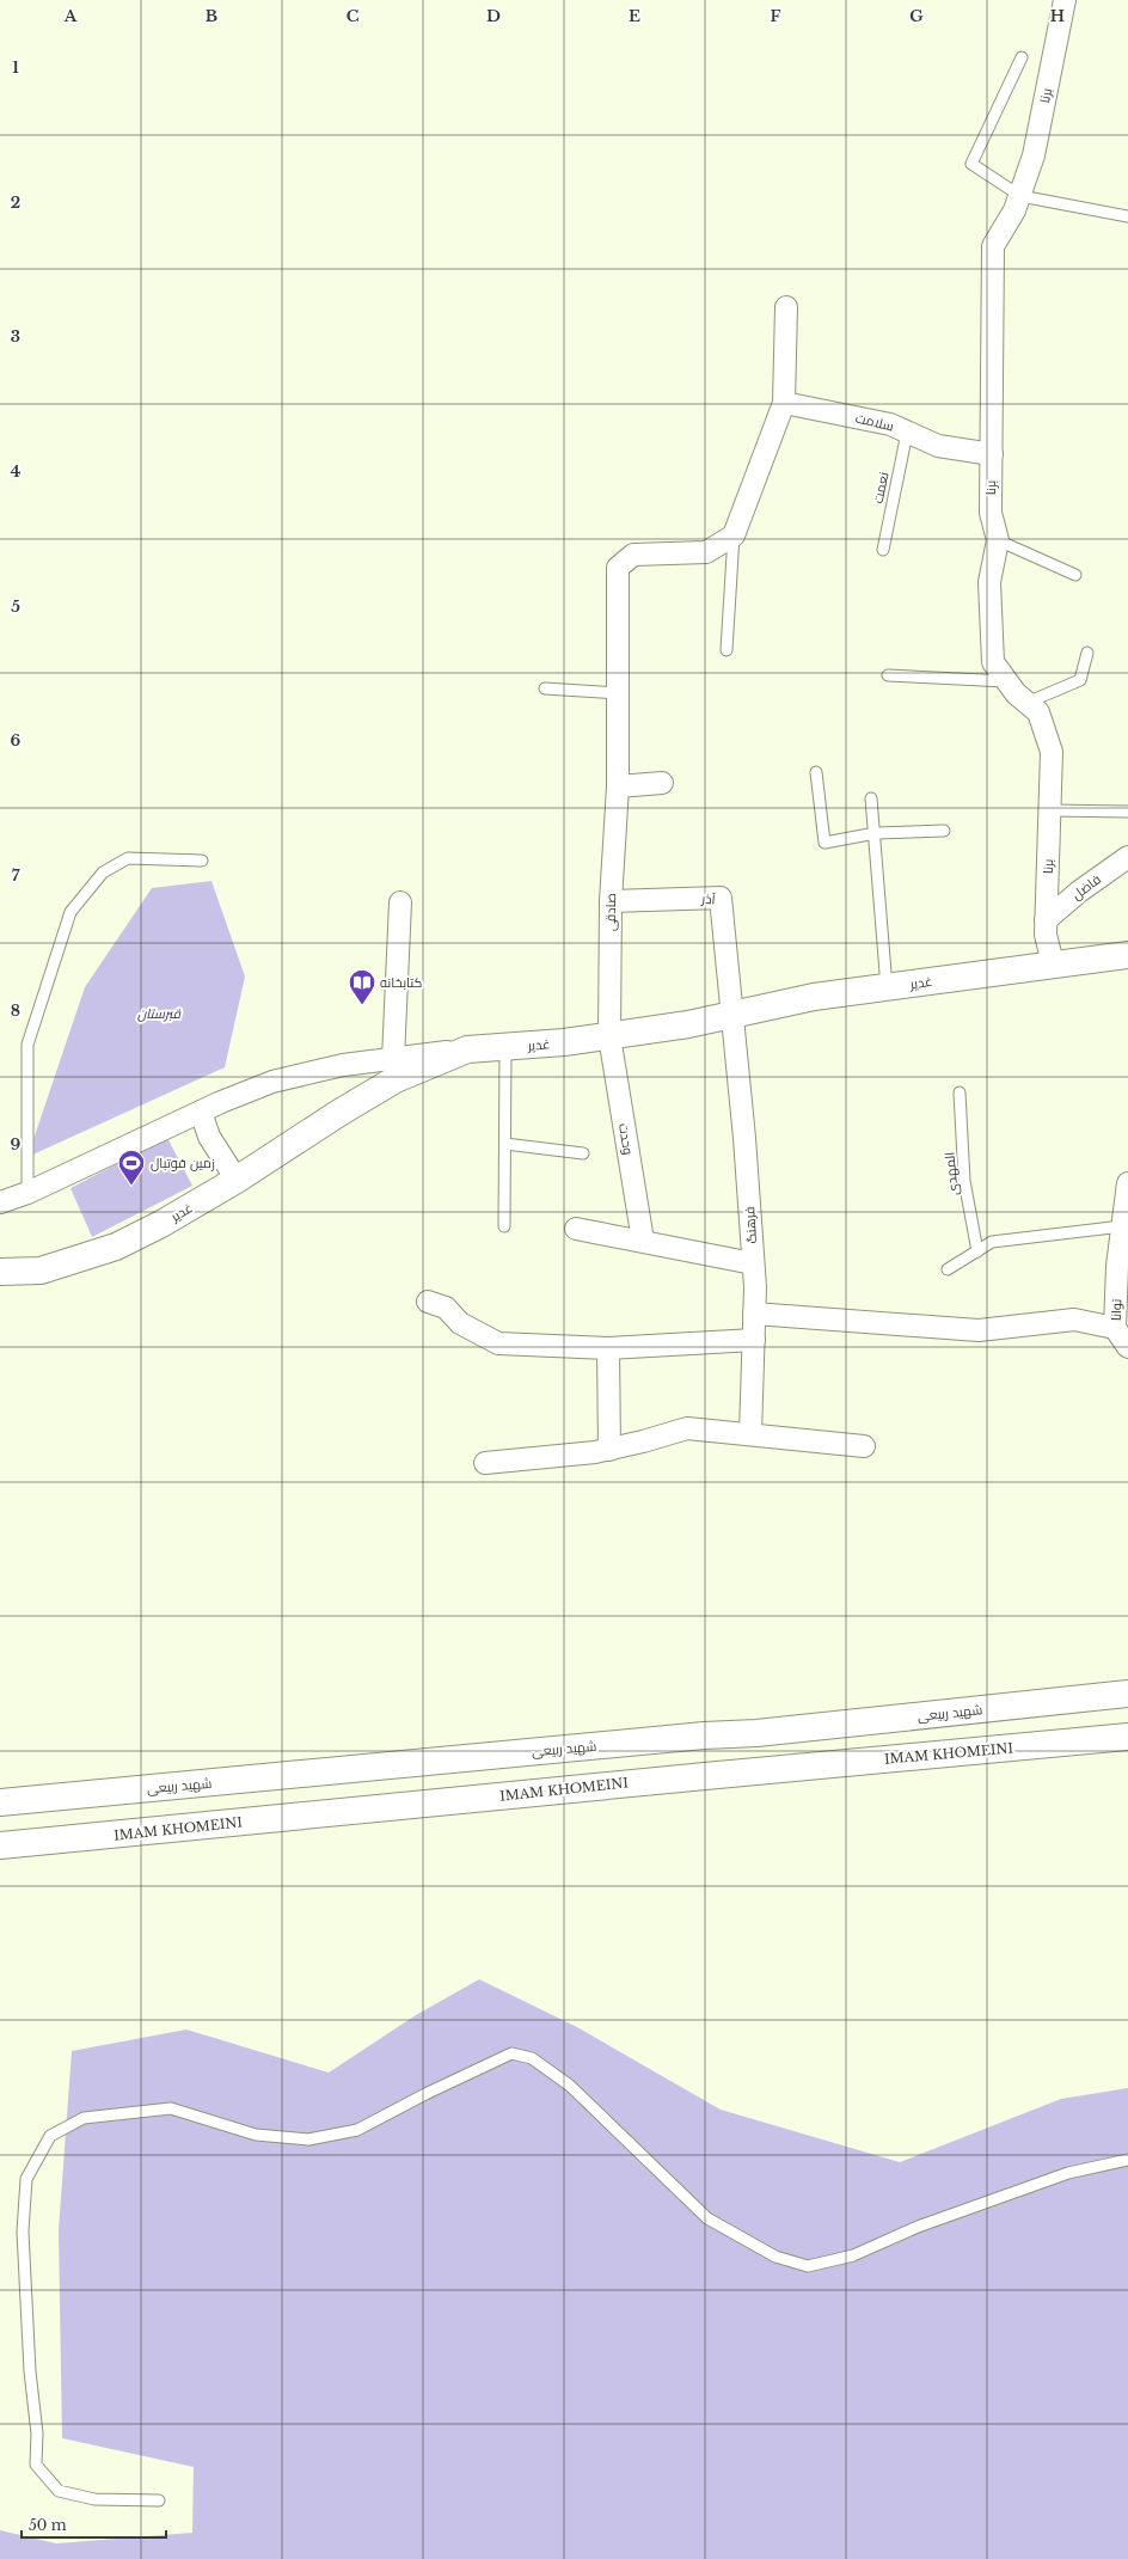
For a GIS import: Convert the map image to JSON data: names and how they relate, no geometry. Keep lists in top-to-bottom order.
{
  "streets": {
    "main road": ["غدیر", "شهید ربیعی", "IMAM KHOMEINI"],
    "street": [
      "برنا",
      "سلامت",
      "فاضل",
      "آذر",
      "صادقی",
      "وحدت",
      "فرهنگ",
      "توانا"
    ],
    "lane": ["نعمت", "المهدی"]
  },
  "crossings": [
    ["برنا", "سلامت"],
    ["برنا", "فاضل"],
    ["برنا", "غدیر"],
    ["سلامت", "نعمت"],
    ["آذر", "صادقی"],
    ["آذر", "غدیر"],
    ["آذر", "فرهنگ"],
    ["صادقی", "غدیر"],
    ["صادقی", "وحدت"],
    ["غدیر", "وحدت"],
    ["غدیر", "فرهنگ"]
  ],
  "parks": ["قبرستان"],
  "places": {
    "library": ["کتابخانه"],
    "sports": ["زمین فوتبال"]
  },
  "scale_bar": "50 m",
  "grid": {
    "columns": [
      "A",
      "B",
      "C",
      "D",
      "E",
      "F",
      "G",
      "H"
    ],
    "rows": [
      "1",
      "2",
      "3",
      "4",
      "5",
      "6",
      "7",
      "8",
      "9"
    ]
  }
}
